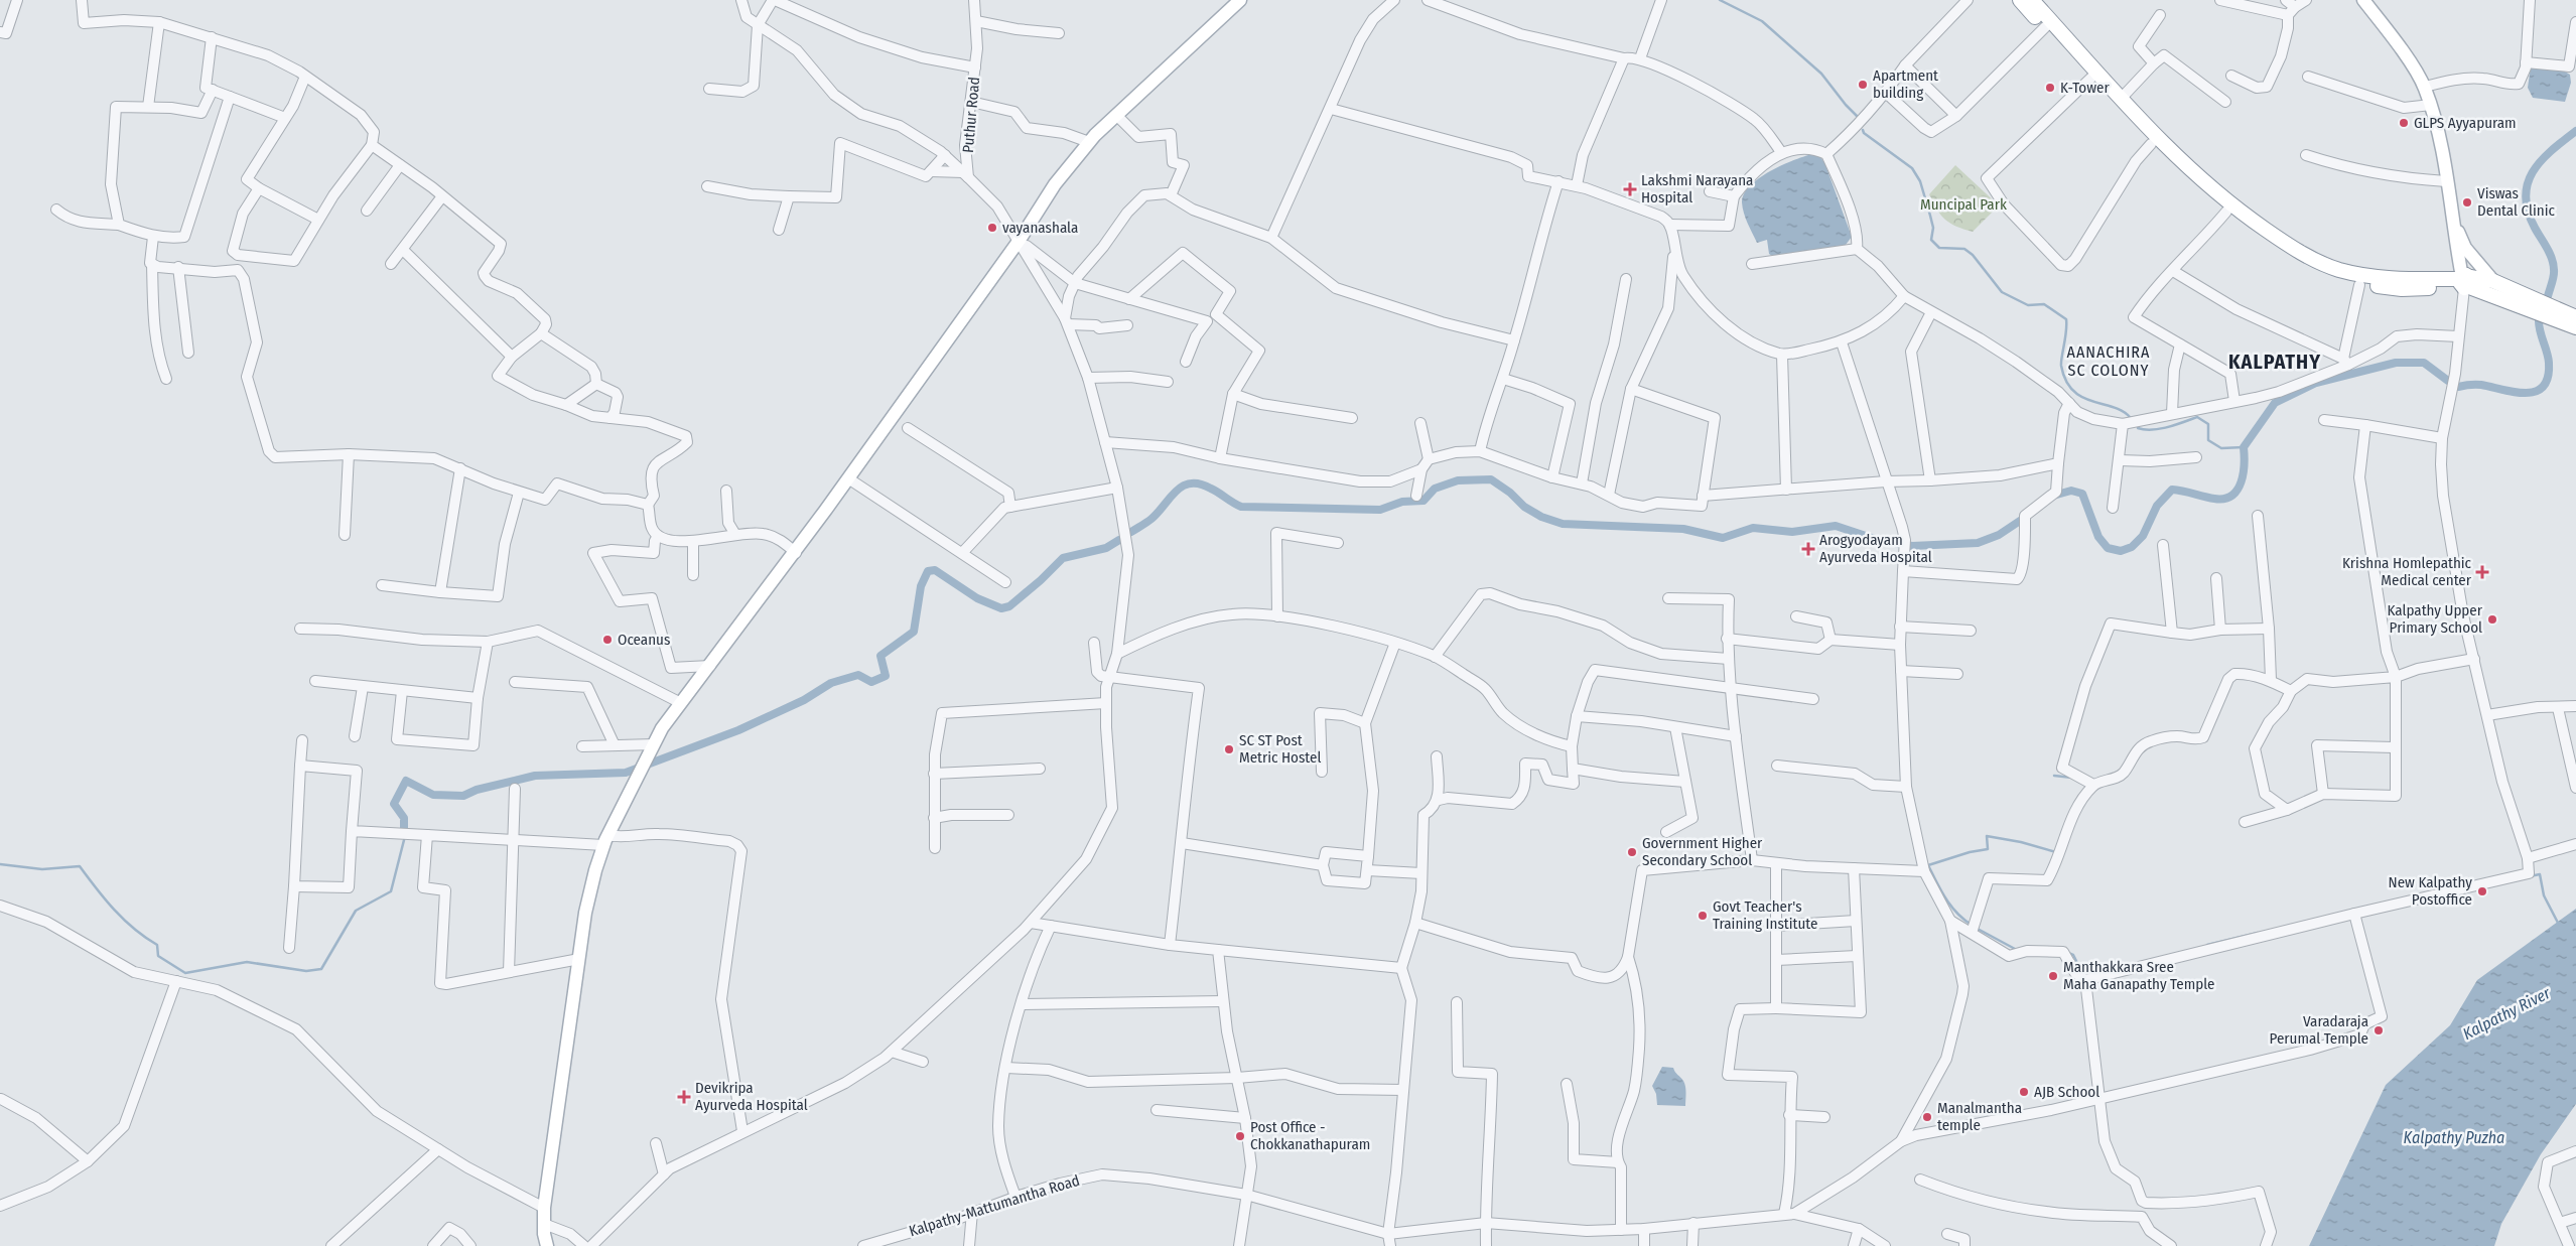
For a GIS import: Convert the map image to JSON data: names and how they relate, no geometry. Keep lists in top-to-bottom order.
{
  "streets": {
    "street": ["Puthur Road", "Kalpathy-Mattumantha Road"]
  },
  "districts": ["AANACHIRA SC COLONY", "KALPATHY"],
  "water": ["Kalpathy River", "Kalpathy Puzha"],
  "parks": ["Muncipal Park"],
  "places": {
    "other": [
      "Apartment building",
      "K-Tower",
      "GLPS Ayyapuram",
      "Viswas Dental Clinic",
      "vayanashala",
      "Kalpathy Upper Primary School",
      "Oceanus",
      "SC ST Post Metric Hostel",
      "Government Higher Secondary School",
      "New Kalpathy Postoffice",
      "Govt Teacher's Training Institute",
      "Manthakkara Sree Maha Ganapathy Temple",
      "Varadaraja Perumal Temple",
      "AJB School",
      "Manalmantha temple",
      "Post Office - Chokkanathapuram"
    ],
    "health": [
      "Lakshmi Narayana Hospital",
      "Arogyodayam Ayurveda Hospital",
      "Krishna Homlepathic Medical center",
      "Devikripa Ayurveda Hospital"
    ]
  }
}
